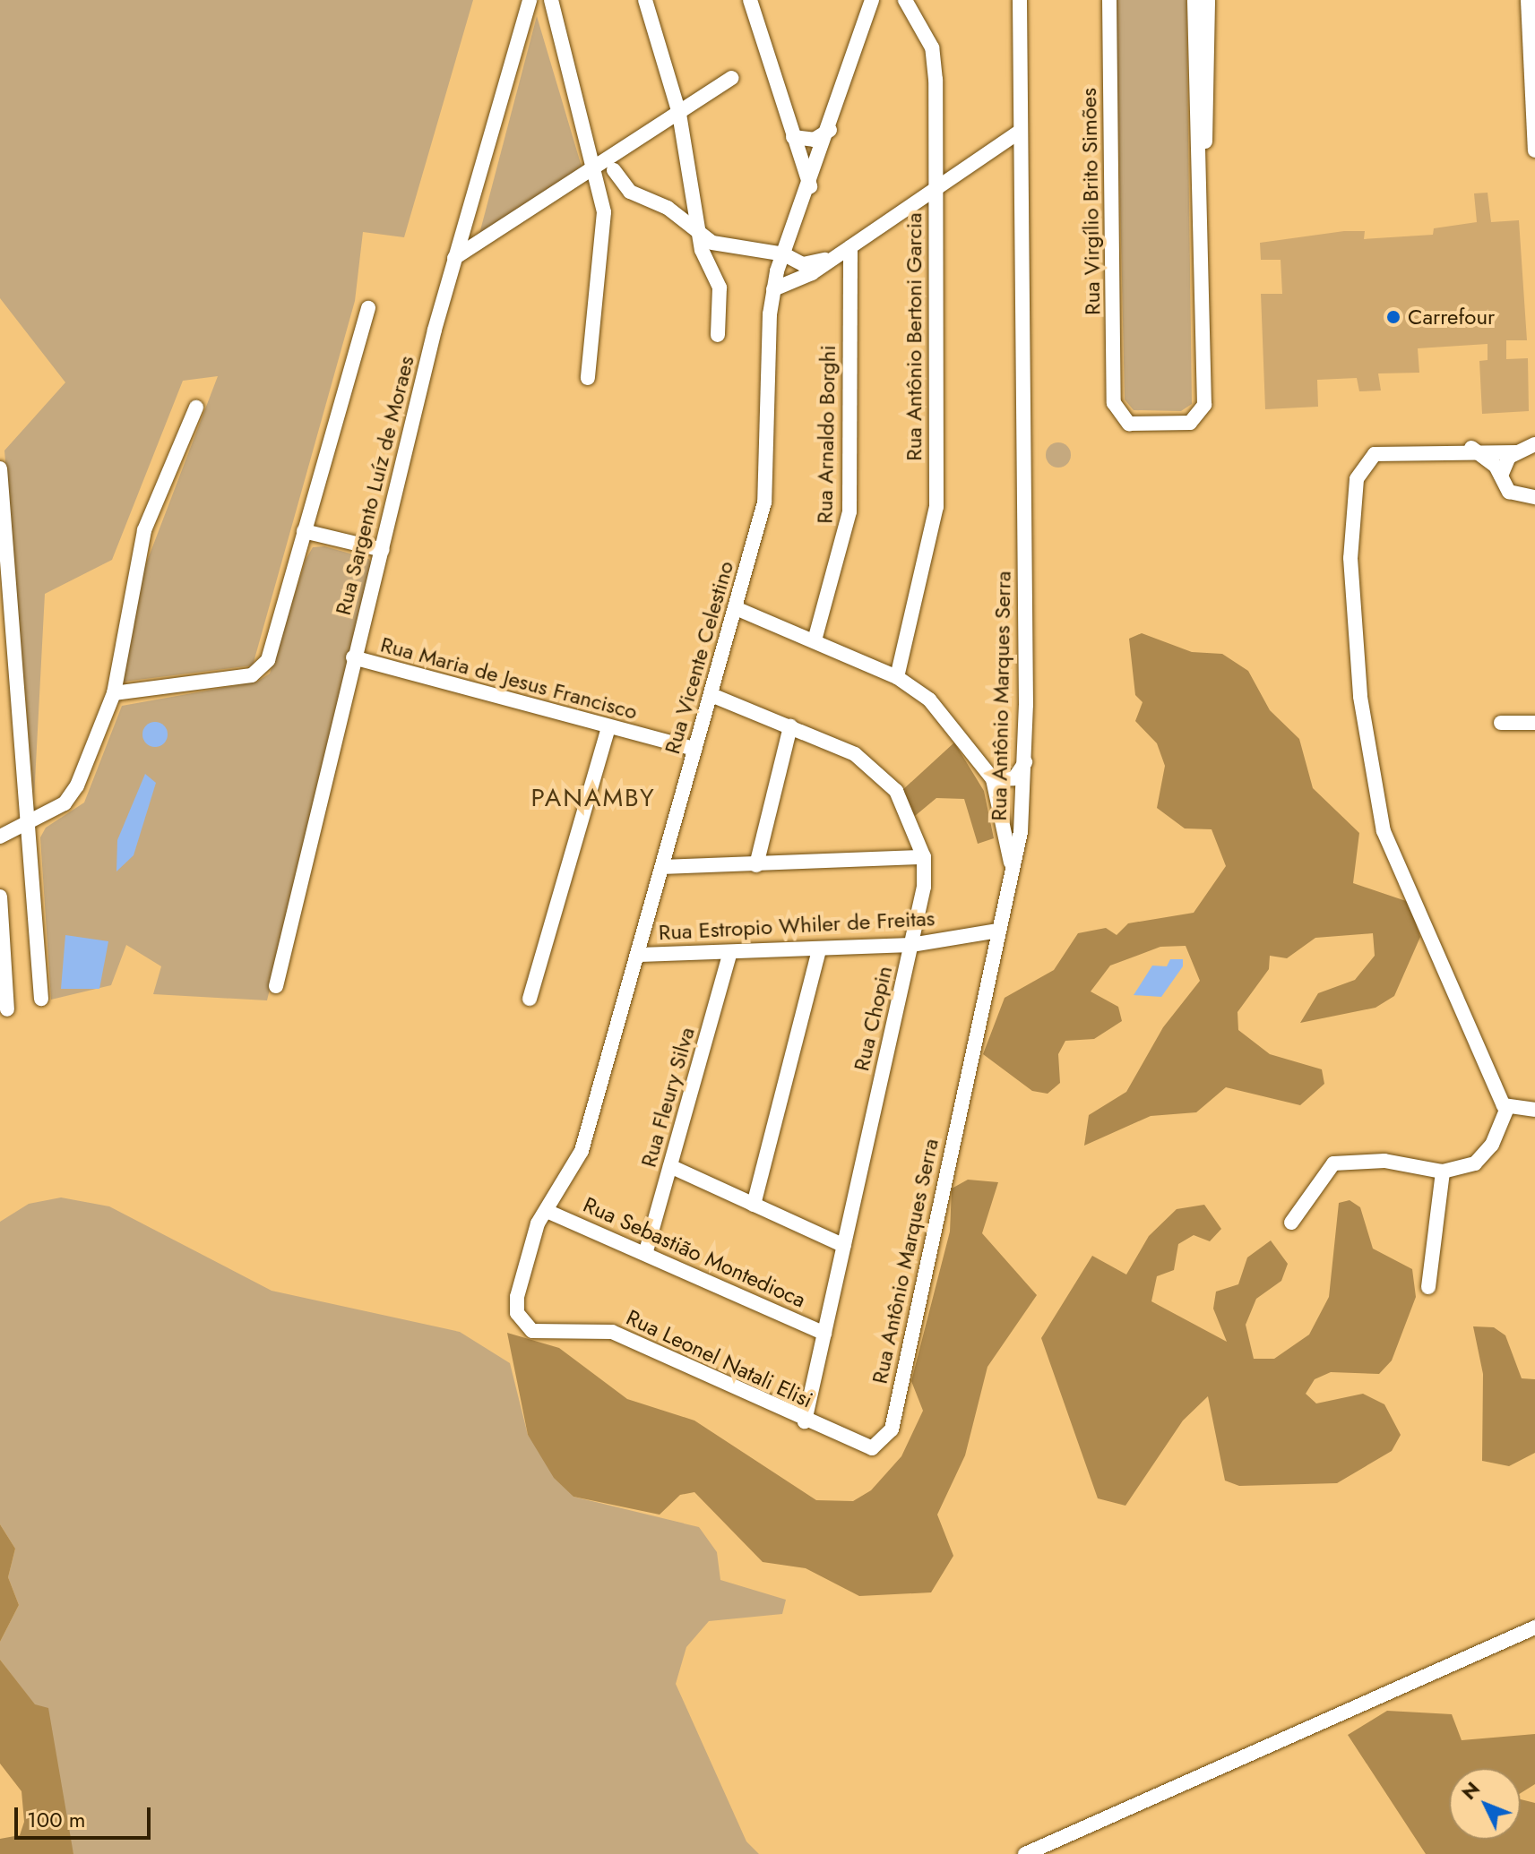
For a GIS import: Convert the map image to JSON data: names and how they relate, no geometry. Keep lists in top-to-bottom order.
{
  "streets": {
    "street": [
      "Rua Virgílio Brito Simões",
      "Rua Antônio Bertoni Garcia",
      "Rua Arnaldo Borghi",
      "Rua Sargento Luíz de Moraes",
      "Rua Vicente Celestino",
      "Rua Maria de Jesus Francisco",
      "Rua Antônio Marques Serra",
      "Rua Estropio Whiler de Freitas",
      "Rua Chopin",
      "Rua Fleury Silva",
      "Rua Sebastião Montedioca",
      "Rua Leonel Natali Elisi"
    ]
  },
  "crossings": [
    ["Rua Sargento Luíz de Moraes", "Rua Maria de Jesus Francisco"],
    ["Rua Vicente Celestino", "Rua Maria de Jesus Francisco"],
    ["Rua Vicente Celestino", "Rua Estropio Whiler de Freitas"],
    ["Rua Vicente Celestino", "Rua Chopin"],
    ["Rua Vicente Celestino", "Rua Sebastião Montedioca"],
    ["Rua Vicente Celestino", "Rua Leonel Natali Elisi"],
    ["Rua Antônio Marques Serra", "Rua Estropio Whiler de Freitas"],
    ["Rua Antônio Marques Serra", "Rua Leonel Natali Elisi"],
    ["Rua Estropio Whiler de Freitas", "Rua Chopin"],
    ["Rua Estropio Whiler de Freitas", "Rua Fleury Silva"],
    ["Rua Chopin", "Rua Sebastião Montedioca"],
    ["Rua Chopin", "Rua Leonel Natali Elisi"],
    ["Rua Fleury Silva", "Rua Sebastião Montedioca"]
  ],
  "districts": ["PANAMBY"],
  "places": ["Carrefour"],
  "scale_bar": "100 m",
  "north": "top left"
}
